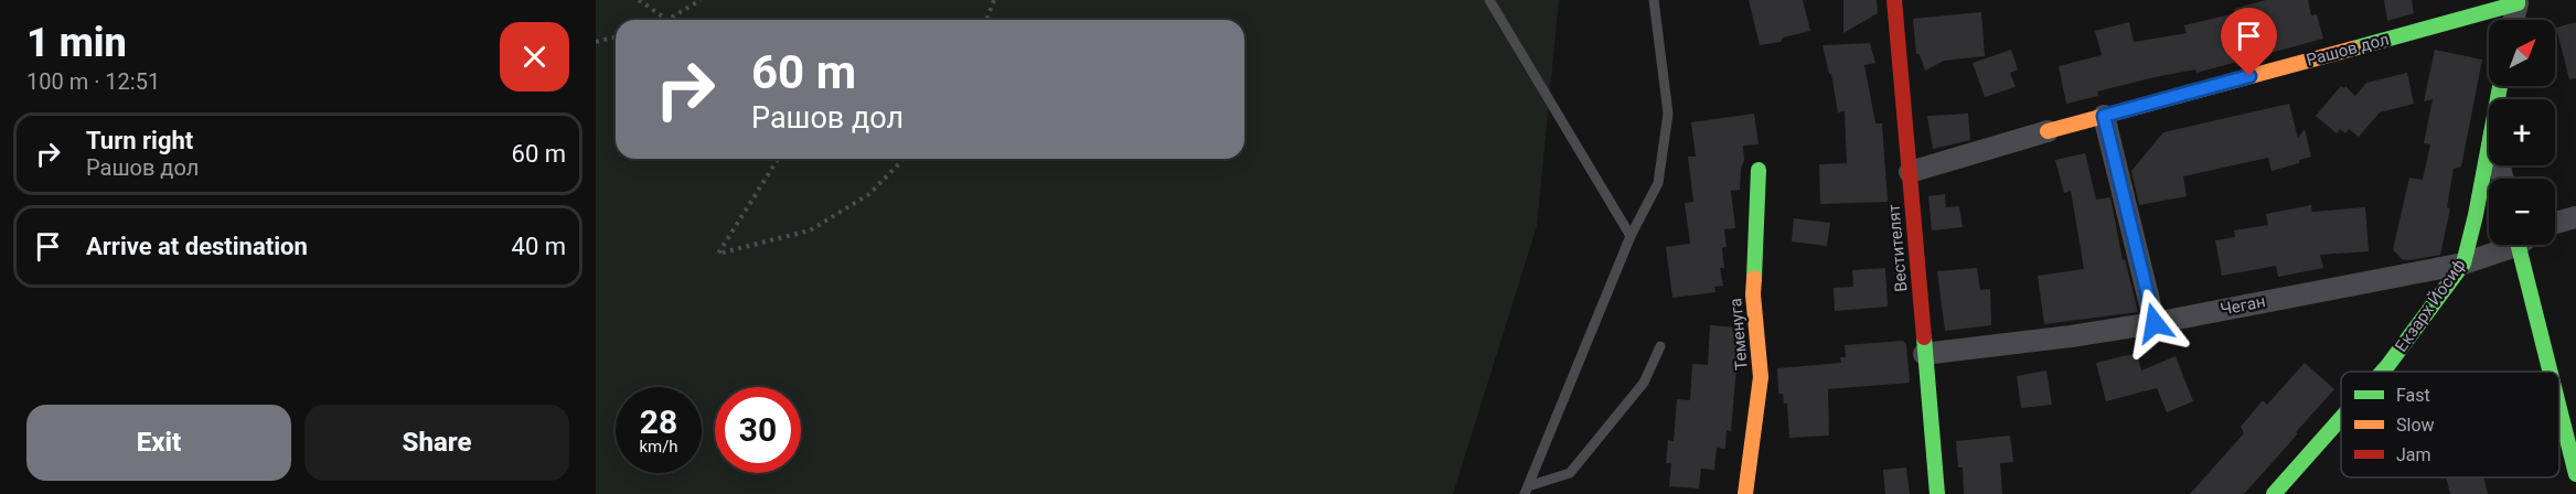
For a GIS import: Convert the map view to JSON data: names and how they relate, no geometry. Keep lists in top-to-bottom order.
{
  "streets": {
    "street": [
      "Рашов дол",
      "Вестителят",
      "Чеган",
      "Екзарх Йосиф",
      "Теменуга"
    ]
  },
  "crossings": [
    ["Рашов дол", "Вестителят"],
    ["Вестителят", "Чеган"],
    ["Чеган", "Екзарх Йосиф"]
  ],
  "legend": ["Fast", "Slow", "Jam"],
  "north": "top right",
  "page": {
    "heading": ["1 min", "100 m · 12:51"],
    "map_buttons": ["+", "−"],
    "turn": ["60 m", "Рашов дол"],
    "list": [
      {
        "name": "Turn right",
        "note": "Рашов дол",
        "value": "60 m"
      },
      {
        "name": "Arrive at destination",
        "value": "40 m"
      }
    ],
    "speed": "28 km/h",
    "limit": "30",
    "buttons": ["Exit", "Share"]
  }
}
